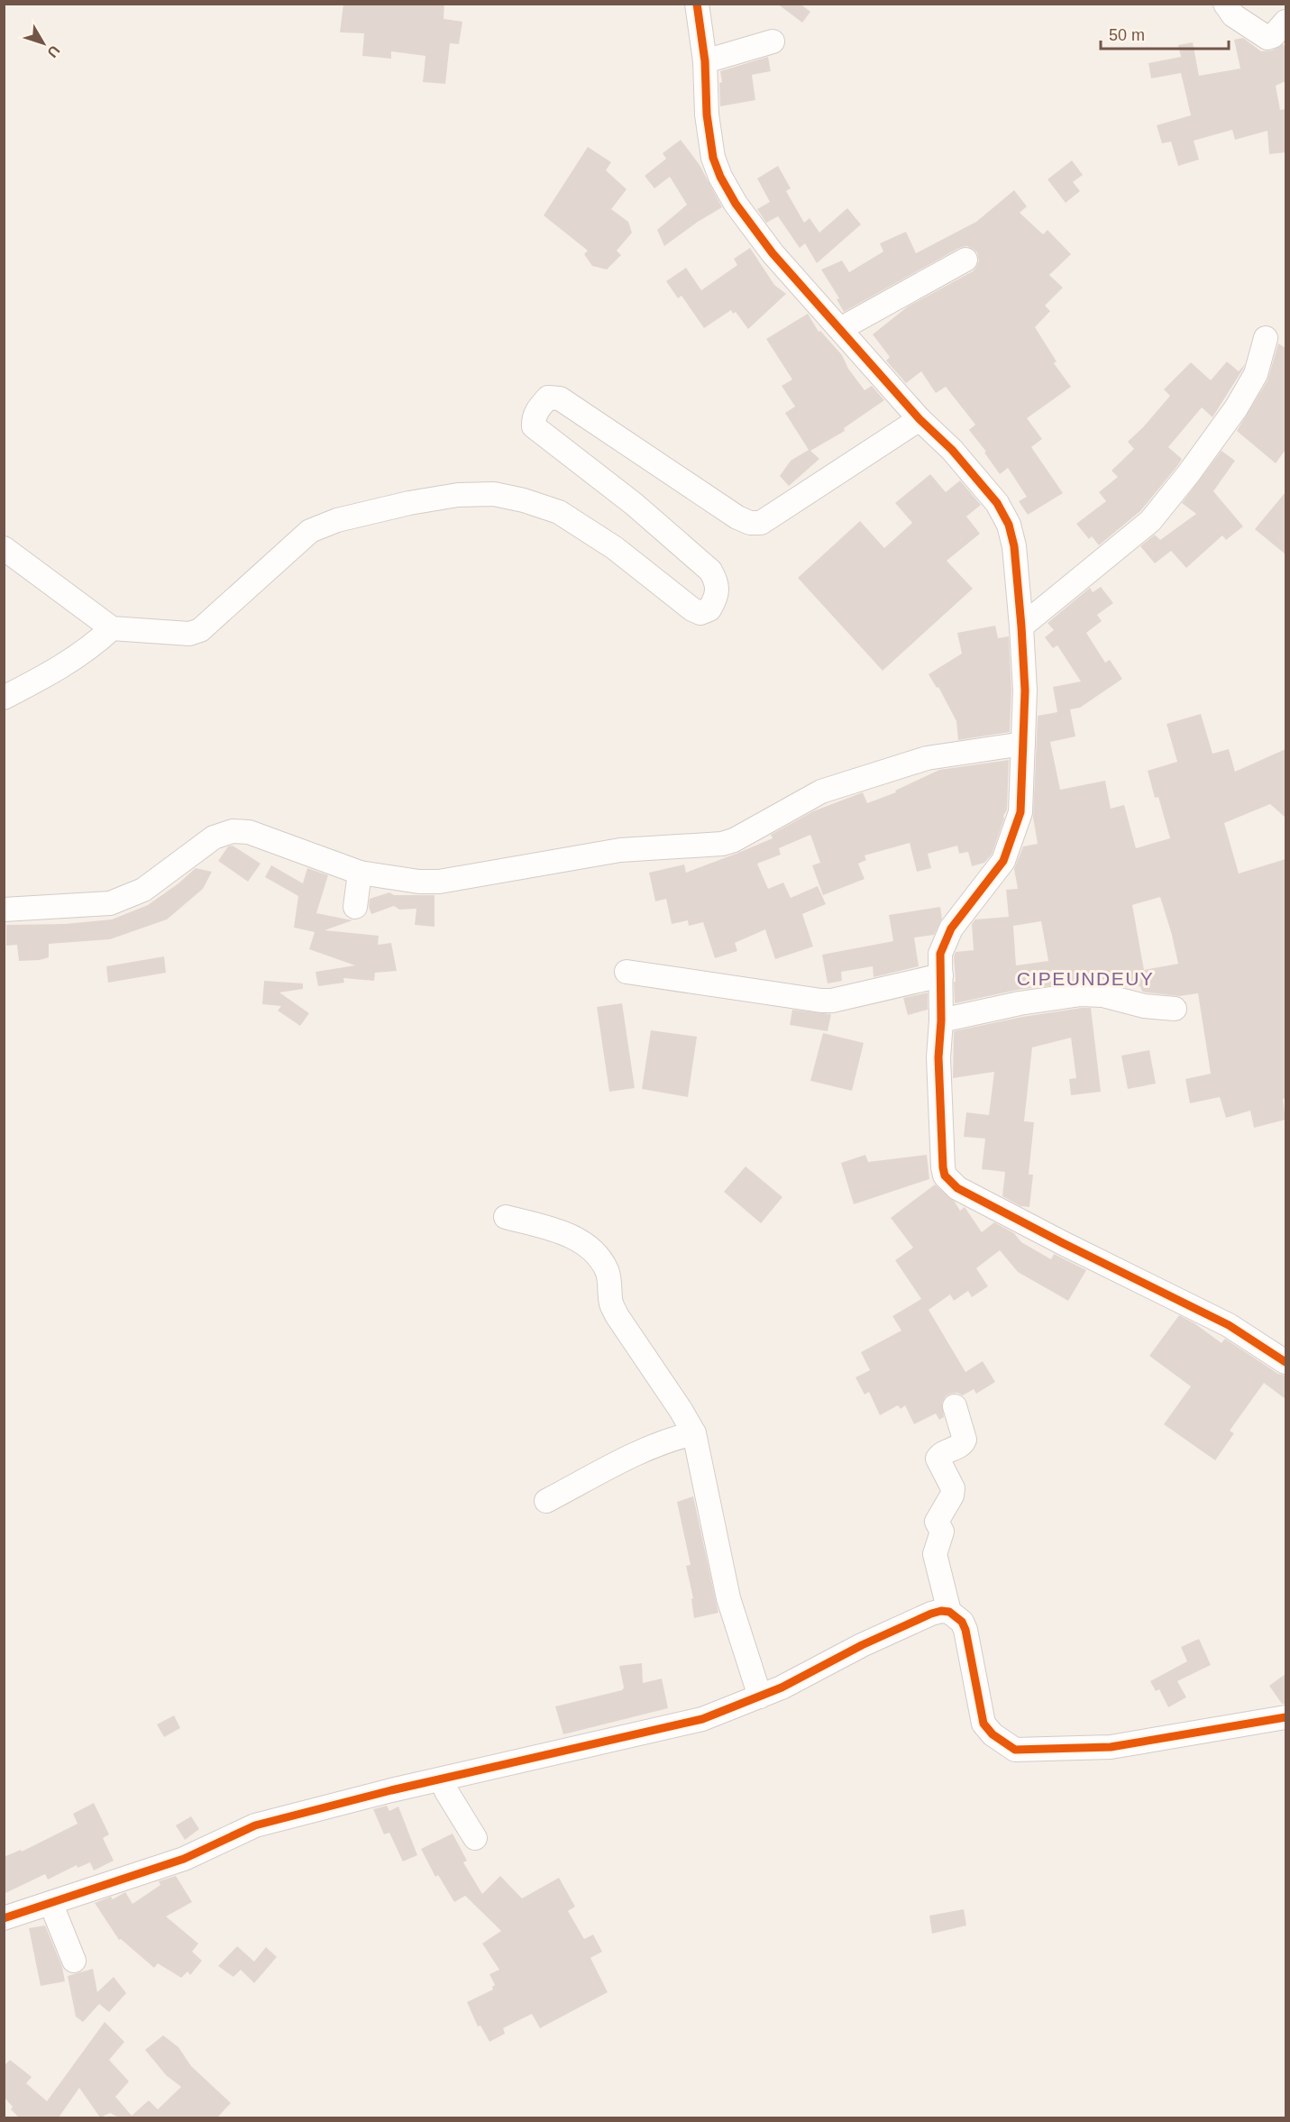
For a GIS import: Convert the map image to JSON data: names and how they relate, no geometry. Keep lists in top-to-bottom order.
{
  "districts": ["CIPEUNDEUY"],
  "scale_bar": "50 m",
  "north": "bottom right"
}
